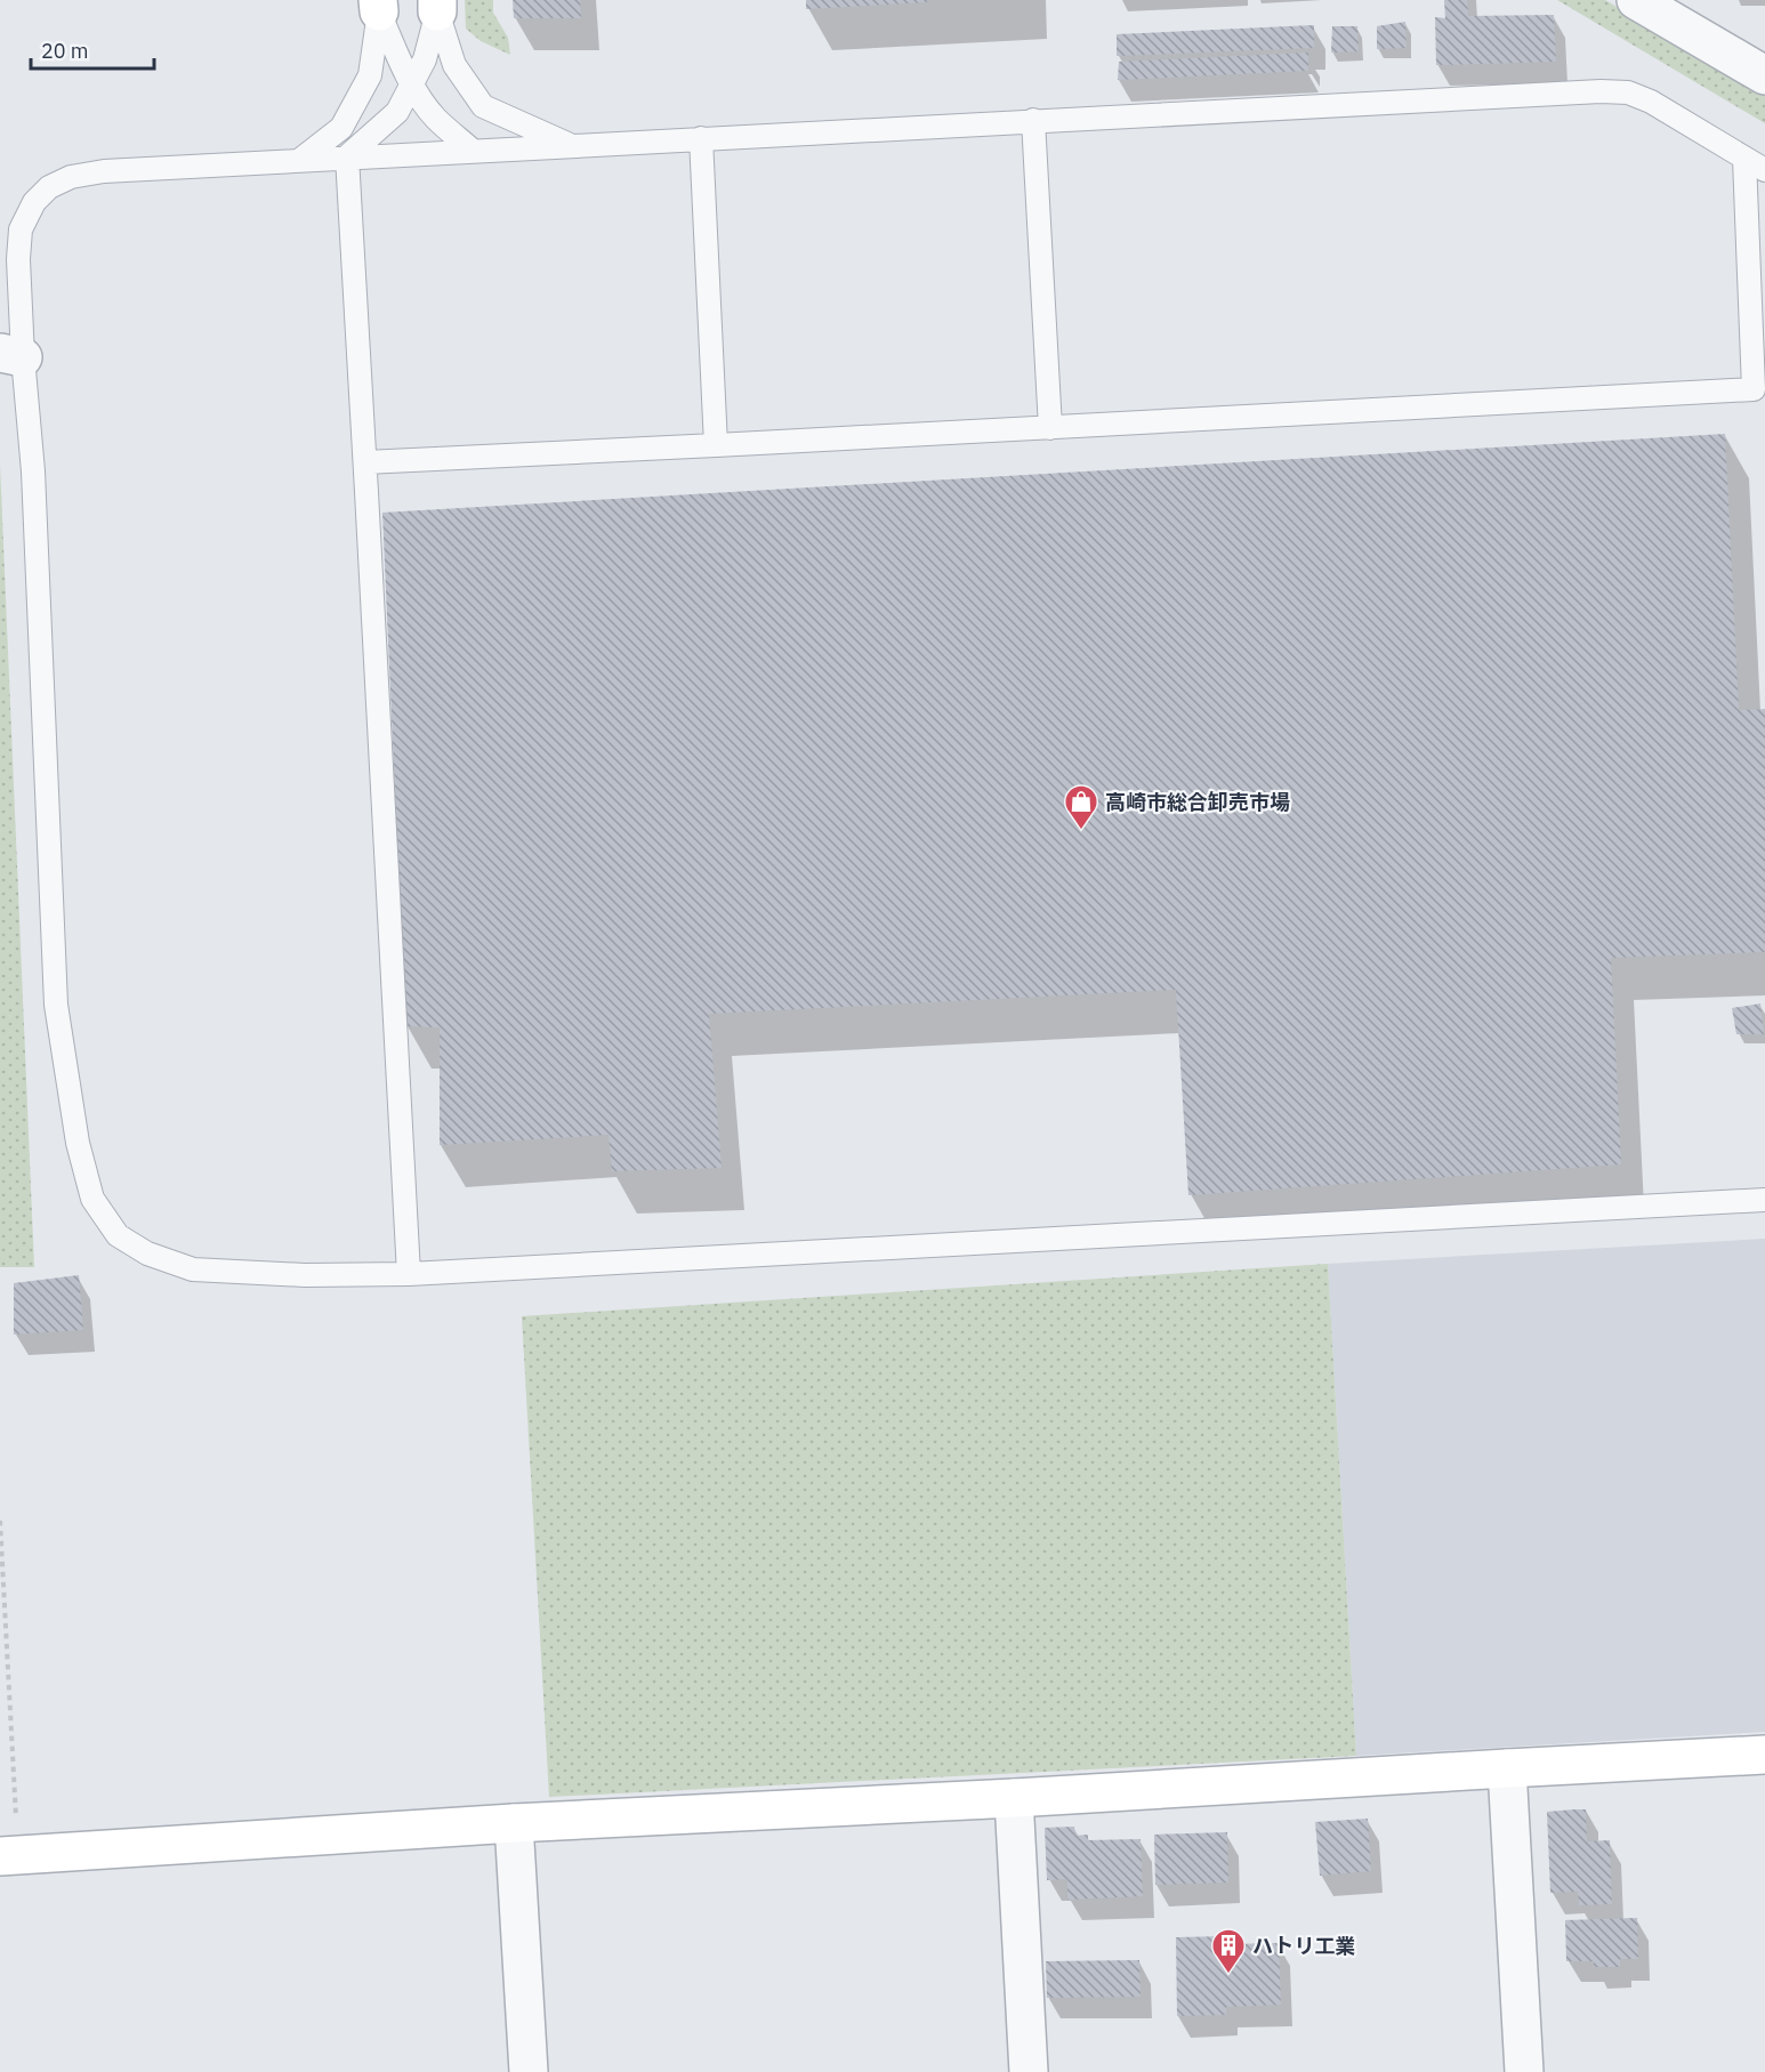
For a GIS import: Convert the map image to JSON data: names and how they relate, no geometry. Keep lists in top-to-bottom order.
{
  "places": {
    "shop": ["高崎市総合卸売市場"],
    "building": ["ハトリ工業"]
  },
  "scale_bar": "20 m"
}
